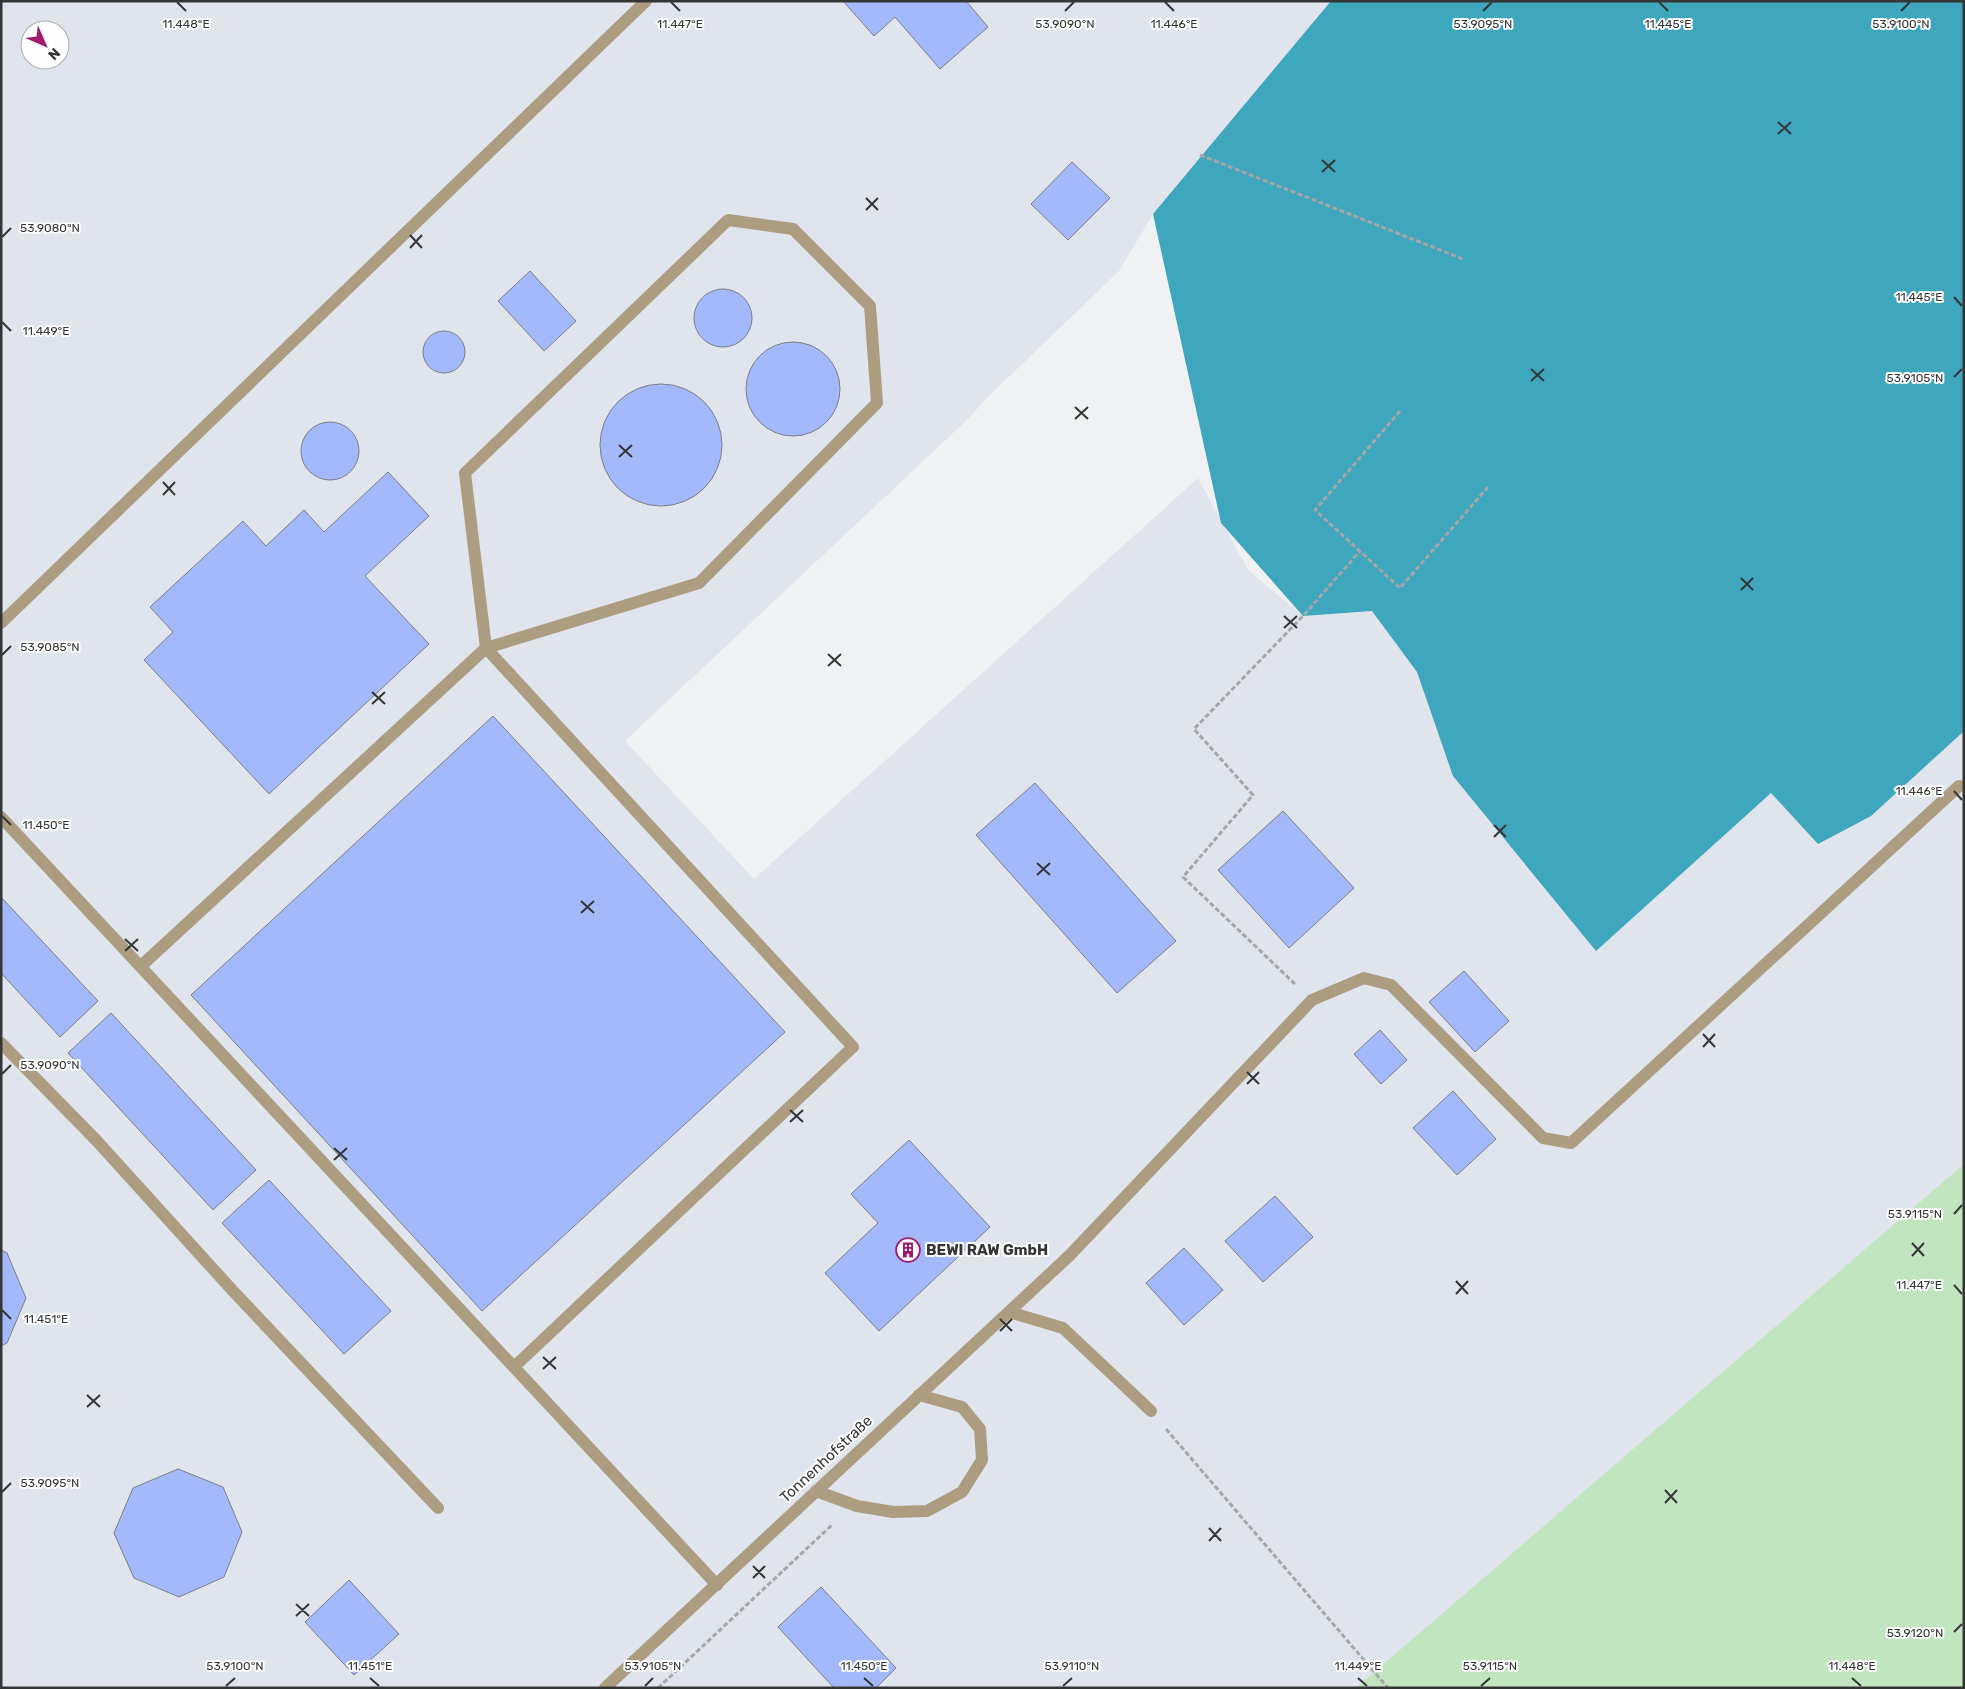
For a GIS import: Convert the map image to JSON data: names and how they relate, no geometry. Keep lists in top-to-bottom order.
{
  "streets": {
    "street": ["Tonnenhofstraße"]
  },
  "places": {
    "building": ["BEWI RAW GmbH"]
  },
  "north": "bottom right",
  "coordinates": [
    "11.448°E",
    "11.447°E",
    "53.9090°N",
    "11.446°E",
    "53.9095°N",
    "11.445°E",
    "53.9100°N",
    "53.9080°N",
    "11.449°E",
    "53.9105°N",
    "53.9085°N",
    "11.450°E",
    "53.9115°N",
    "11.451°E",
    "53.9120°N",
    "53.9110°N"
  ]
}
